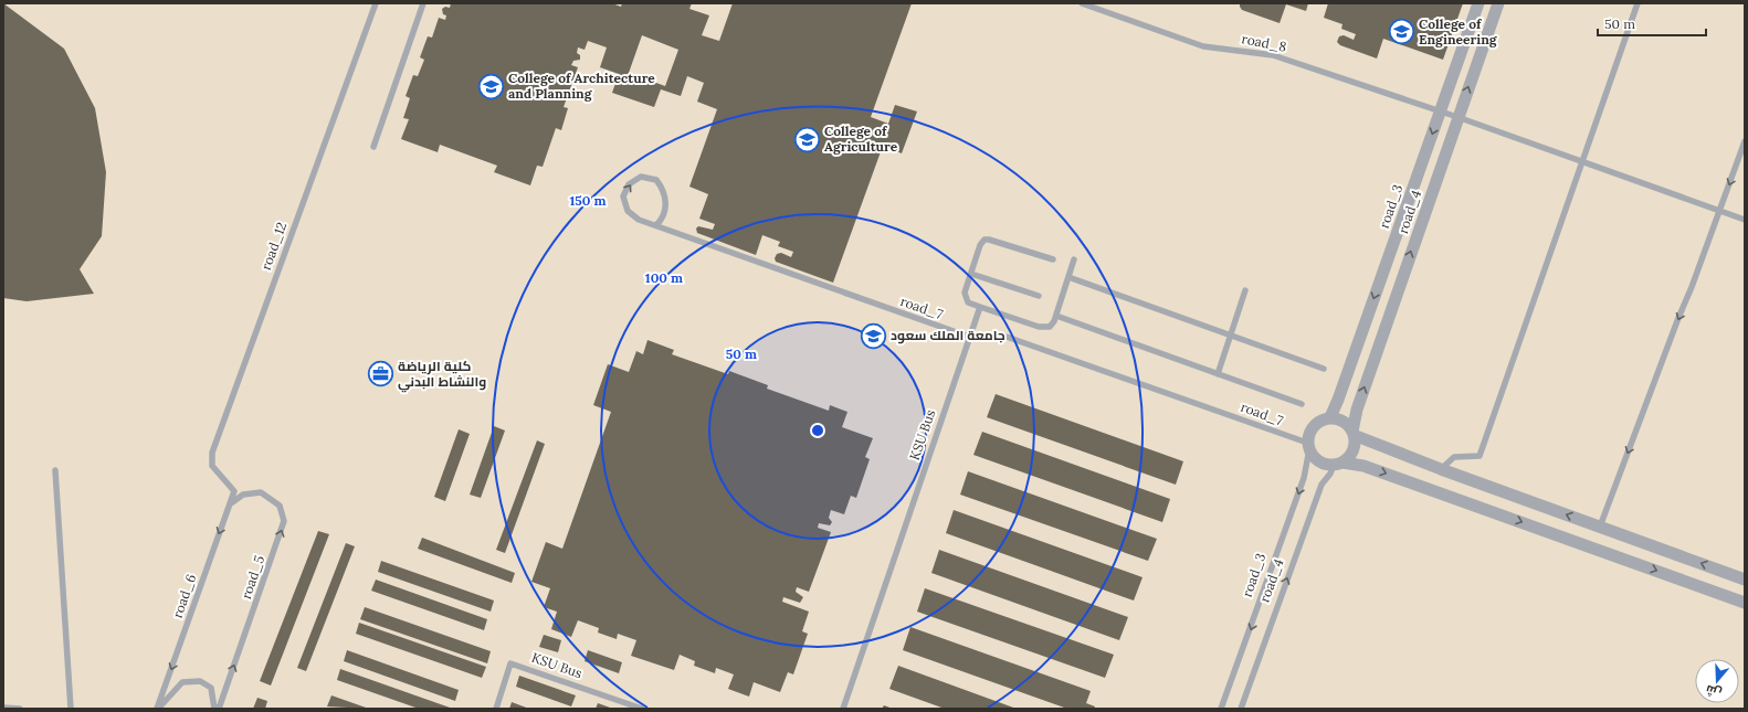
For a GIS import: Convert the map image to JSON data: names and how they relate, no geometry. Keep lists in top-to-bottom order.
{
  "streets": {
    "street": ["road_3", "road_4"],
    "lane": [
      "road_8",
      "road_12",
      "road_7",
      "KSU Bus",
      "road_5",
      "road_6"
    ]
  },
  "crossings": [
    ["road_8", "road_3"],
    ["road_8", "road_4"],
    ["road_3", "road_4"],
    ["road_3", "road_7"],
    ["road_4", "road_7"],
    ["road_12", "road_6"],
    ["road_7", "KSU Bus"],
    ["road_5", "road_6"]
  ],
  "one_way": ["road_3", "road_4", "road_6"],
  "places": {
    "school or university": [
      "College of Engineering",
      "College of Architecture and Planning",
      "College of Agriculture",
      "جامعة الملك سعود"
    ],
    "office": ["كلية الرياضة والنشاط البدني"]
  },
  "scale_bar": "50 m",
  "north": "bottom",
  "rings": ["150 m", "100 m", "50 m"]
}
